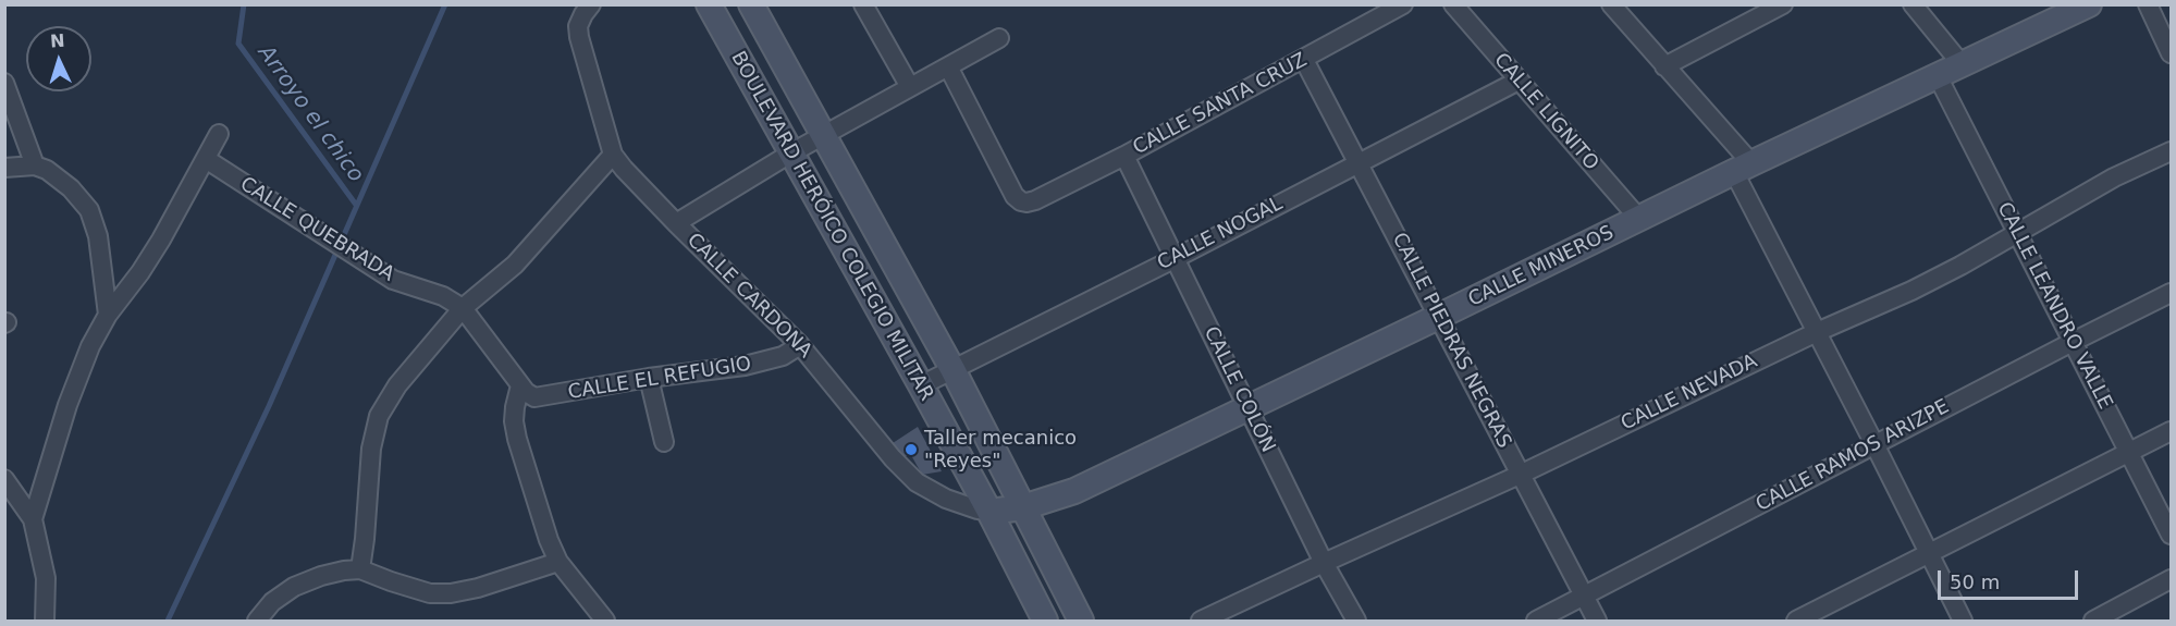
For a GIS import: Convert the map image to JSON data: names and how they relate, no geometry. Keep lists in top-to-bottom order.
{
  "streets": {
    "street": [
      "CALLE SANTA CRUZ",
      "CALLE LIGNITO",
      "BOULEVARD HERÓICO COLEGIO MILITAR",
      "CALLE QUEBRADA",
      "CALLE NOGAL",
      "CALLE MINEROS",
      "CALLE CARDONA",
      "CALLE LEANDRO VALLE",
      "CALLE PIEDRAS NEGRAS",
      "CALLE EL REFUGIO",
      "CALLE COLÓN",
      "CALLE NEVADA",
      "CALLE RAMOS ARIZPE"
    ]
  },
  "crossings": [
    ["CALLE SANTA CRUZ", "CALLE PIEDRAS NEGRAS"],
    ["CALLE SANTA CRUZ", "CALLE COLÓN"],
    ["CALLE LIGNITO", "CALLE NOGAL"],
    ["CALLE LIGNITO", "CALLE MINEROS"],
    ["BOULEVARD HERÓICO COLEGIO MILITAR", "CALLE NOGAL"],
    ["BOULEVARD HERÓICO COLEGIO MILITAR", "CALLE MINEROS"],
    ["BOULEVARD HERÓICO COLEGIO MILITAR", "CALLE CARDONA"],
    ["CALLE QUEBRADA", "CALLE EL REFUGIO"],
    ["CALLE NOGAL", "CALLE PIEDRAS NEGRAS"],
    ["CALLE NOGAL", "CALLE COLÓN"],
    ["CALLE MINEROS", "CALLE CARDONA"],
    ["CALLE MINEROS", "CALLE LEANDRO VALLE"],
    ["CALLE MINEROS", "CALLE PIEDRAS NEGRAS"],
    ["CALLE MINEROS", "CALLE COLÓN"],
    ["CALLE CARDONA", "CALLE EL REFUGIO"],
    ["CALLE LEANDRO VALLE", "CALLE NEVADA"],
    ["CALLE LEANDRO VALLE", "CALLE RAMOS ARIZPE"],
    ["CALLE PIEDRAS NEGRAS", "CALLE NEVADA"],
    ["CALLE PIEDRAS NEGRAS", "CALLE RAMOS ARIZPE"],
    ["CALLE COLÓN", "CALLE NEVADA"]
  ],
  "water": ["Arroyo el chico"],
  "places": ["Taller mecanico \"Reyes\""],
  "scale_bar": "50 m",
  "north": "top"
}
